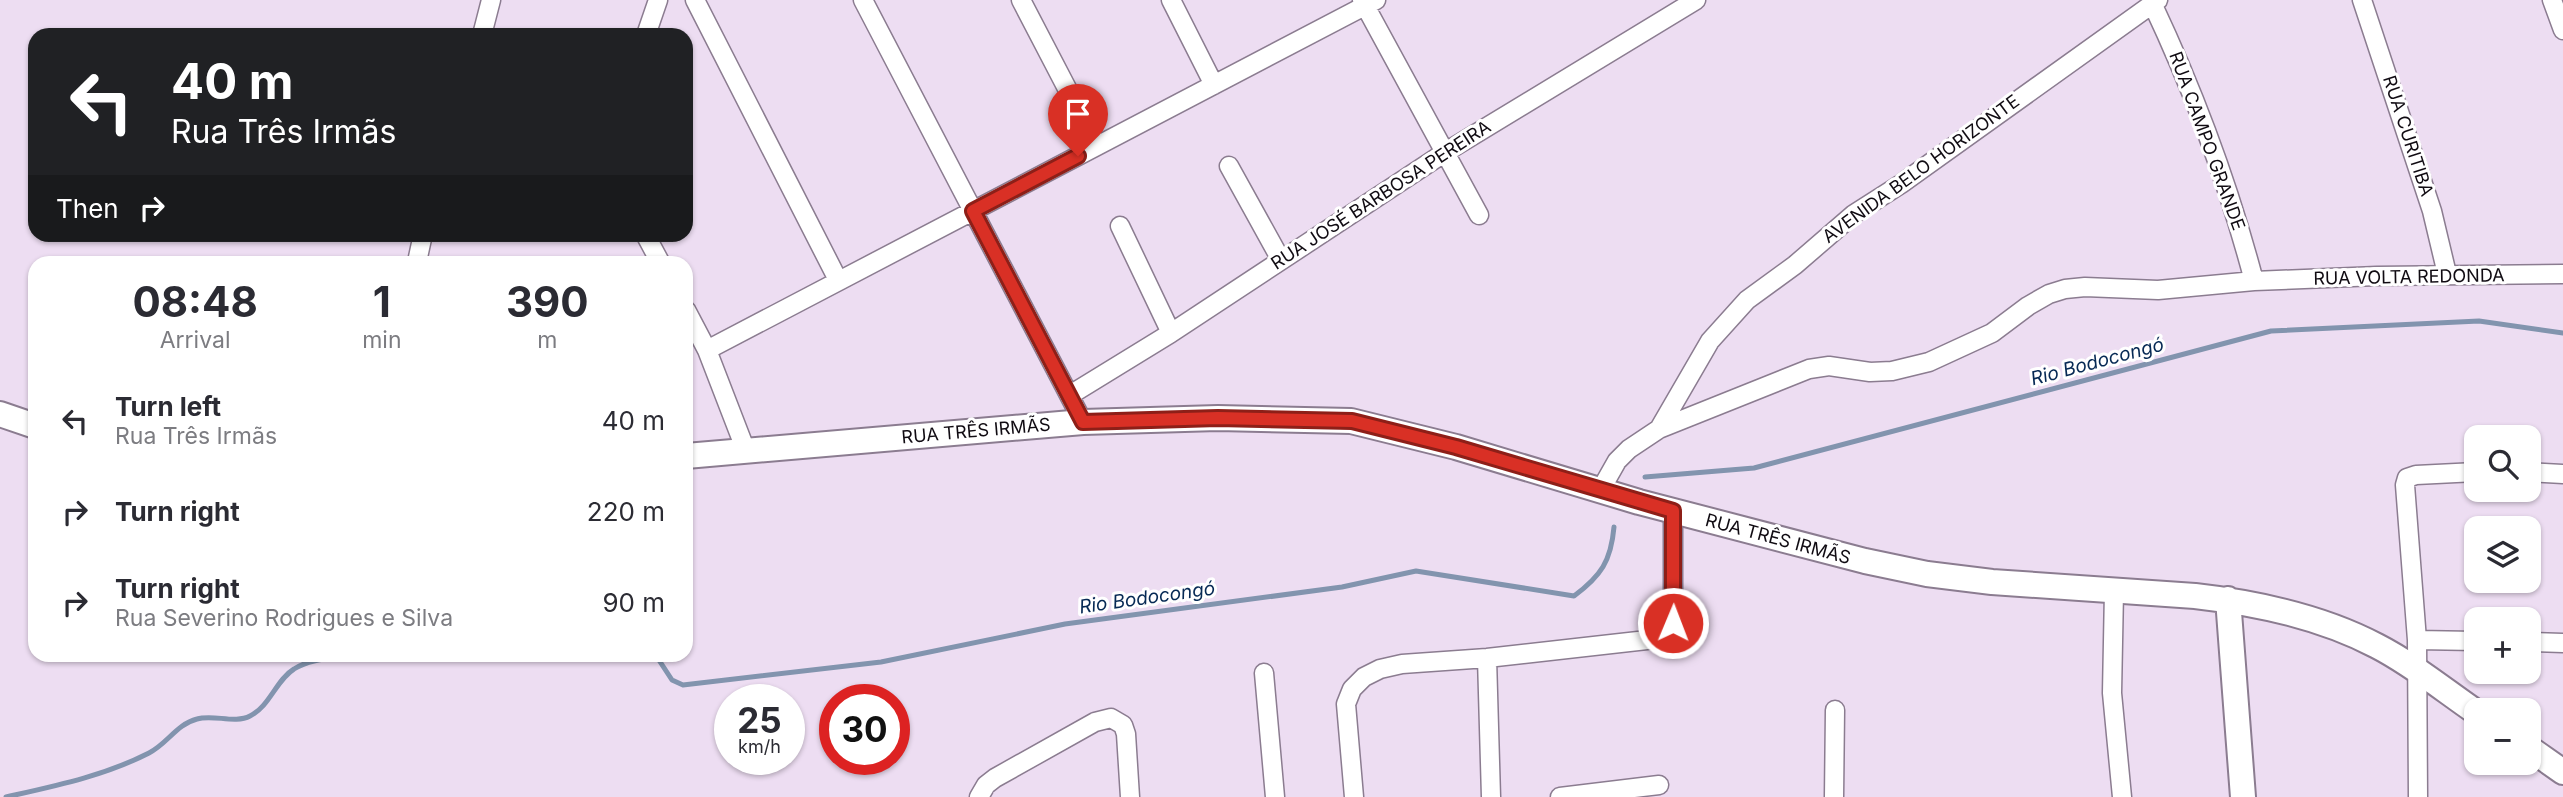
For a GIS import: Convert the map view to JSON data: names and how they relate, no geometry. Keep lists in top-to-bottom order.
{
  "streets": {
    "street": [
      "RUA CURITIBA",
      "RUA CAMPO GRANDE",
      "AVENIDA BELO HORIZONTE",
      "RUA JOSÉ BARBOSA PEREIRA",
      "RUA VOLTA REDONDA",
      "RUA TRÊS IRMÃS"
    ]
  },
  "crossings": [
    ["RUA CURITIBA", "RUA VOLTA REDONDA"],
    ["RUA CAMPO GRANDE", "AVENIDA BELO HORIZONTE"],
    ["RUA CAMPO GRANDE", "RUA VOLTA REDONDA"],
    ["AVENIDA BELO HORIZONTE", "RUA VOLTA REDONDA"]
  ],
  "water": ["Rio Bodocongó"],
  "page": {
    "turn": ["40 m", "Rua Três Irmãs"],
    "then": "Then",
    "eta": [
      "08:48",
      "Arrival",
      "1",
      "min",
      "390",
      "m"
    ],
    "list": [
      {
        "name": "Turn left",
        "note": "Rua Três Irmãs",
        "value": "40 m"
      },
      {
        "name": "Turn right",
        "value": "220 m"
      },
      {
        "name": "Turn right",
        "note": "Rua Severino Rodrigues e Silva",
        "value": "90 m"
      }
    ],
    "map_buttons": ["+", "−"],
    "speed": "25 km/h",
    "limit": "30"
  }
}
